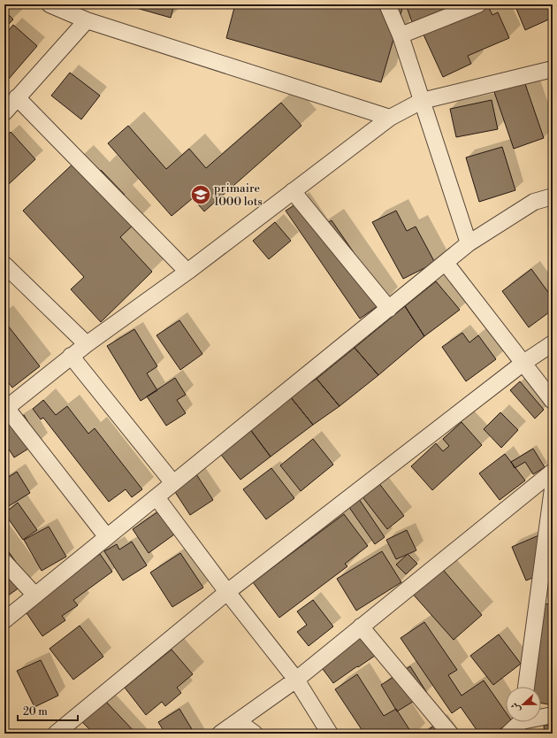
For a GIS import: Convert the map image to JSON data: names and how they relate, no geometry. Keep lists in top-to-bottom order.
{
  "places": {
    "school or university": ["primaire 1000 lots"]
  },
  "scale_bar": "20 m",
  "north": "left"
}
